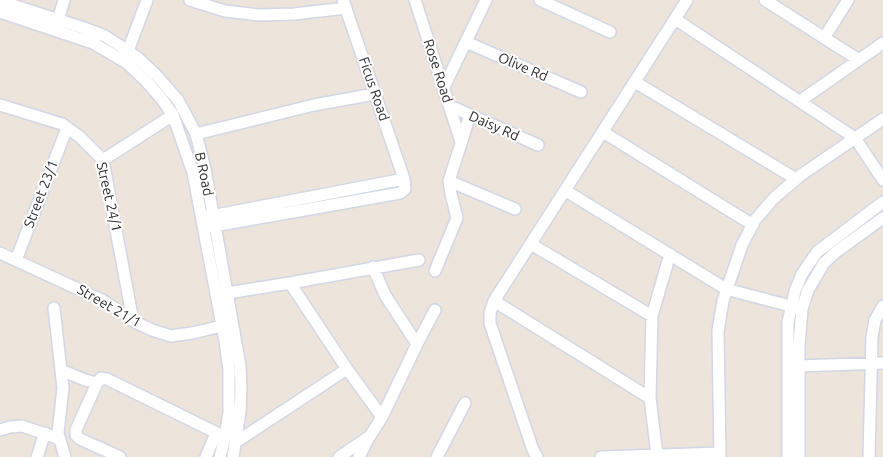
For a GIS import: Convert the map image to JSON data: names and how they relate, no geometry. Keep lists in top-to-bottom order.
{
  "streets": {
    "street": [
      "Olive Rd",
      "Rose Road",
      "Ficus Road",
      "Daisy Rd",
      "B Road",
      "Street 23/1",
      "Street 24/1",
      "Street 21/1"
    ]
  },
  "crossings": [
    ["Rose Road", "Daisy Rd"],
    ["Ficus Road", "B Road"],
    ["B Road", "Street 21/1"],
    ["Street 23/1", "Street 24/1"],
    ["Street 23/1", "Street 21/1"],
    ["Street 24/1", "Street 21/1"]
  ]
}
